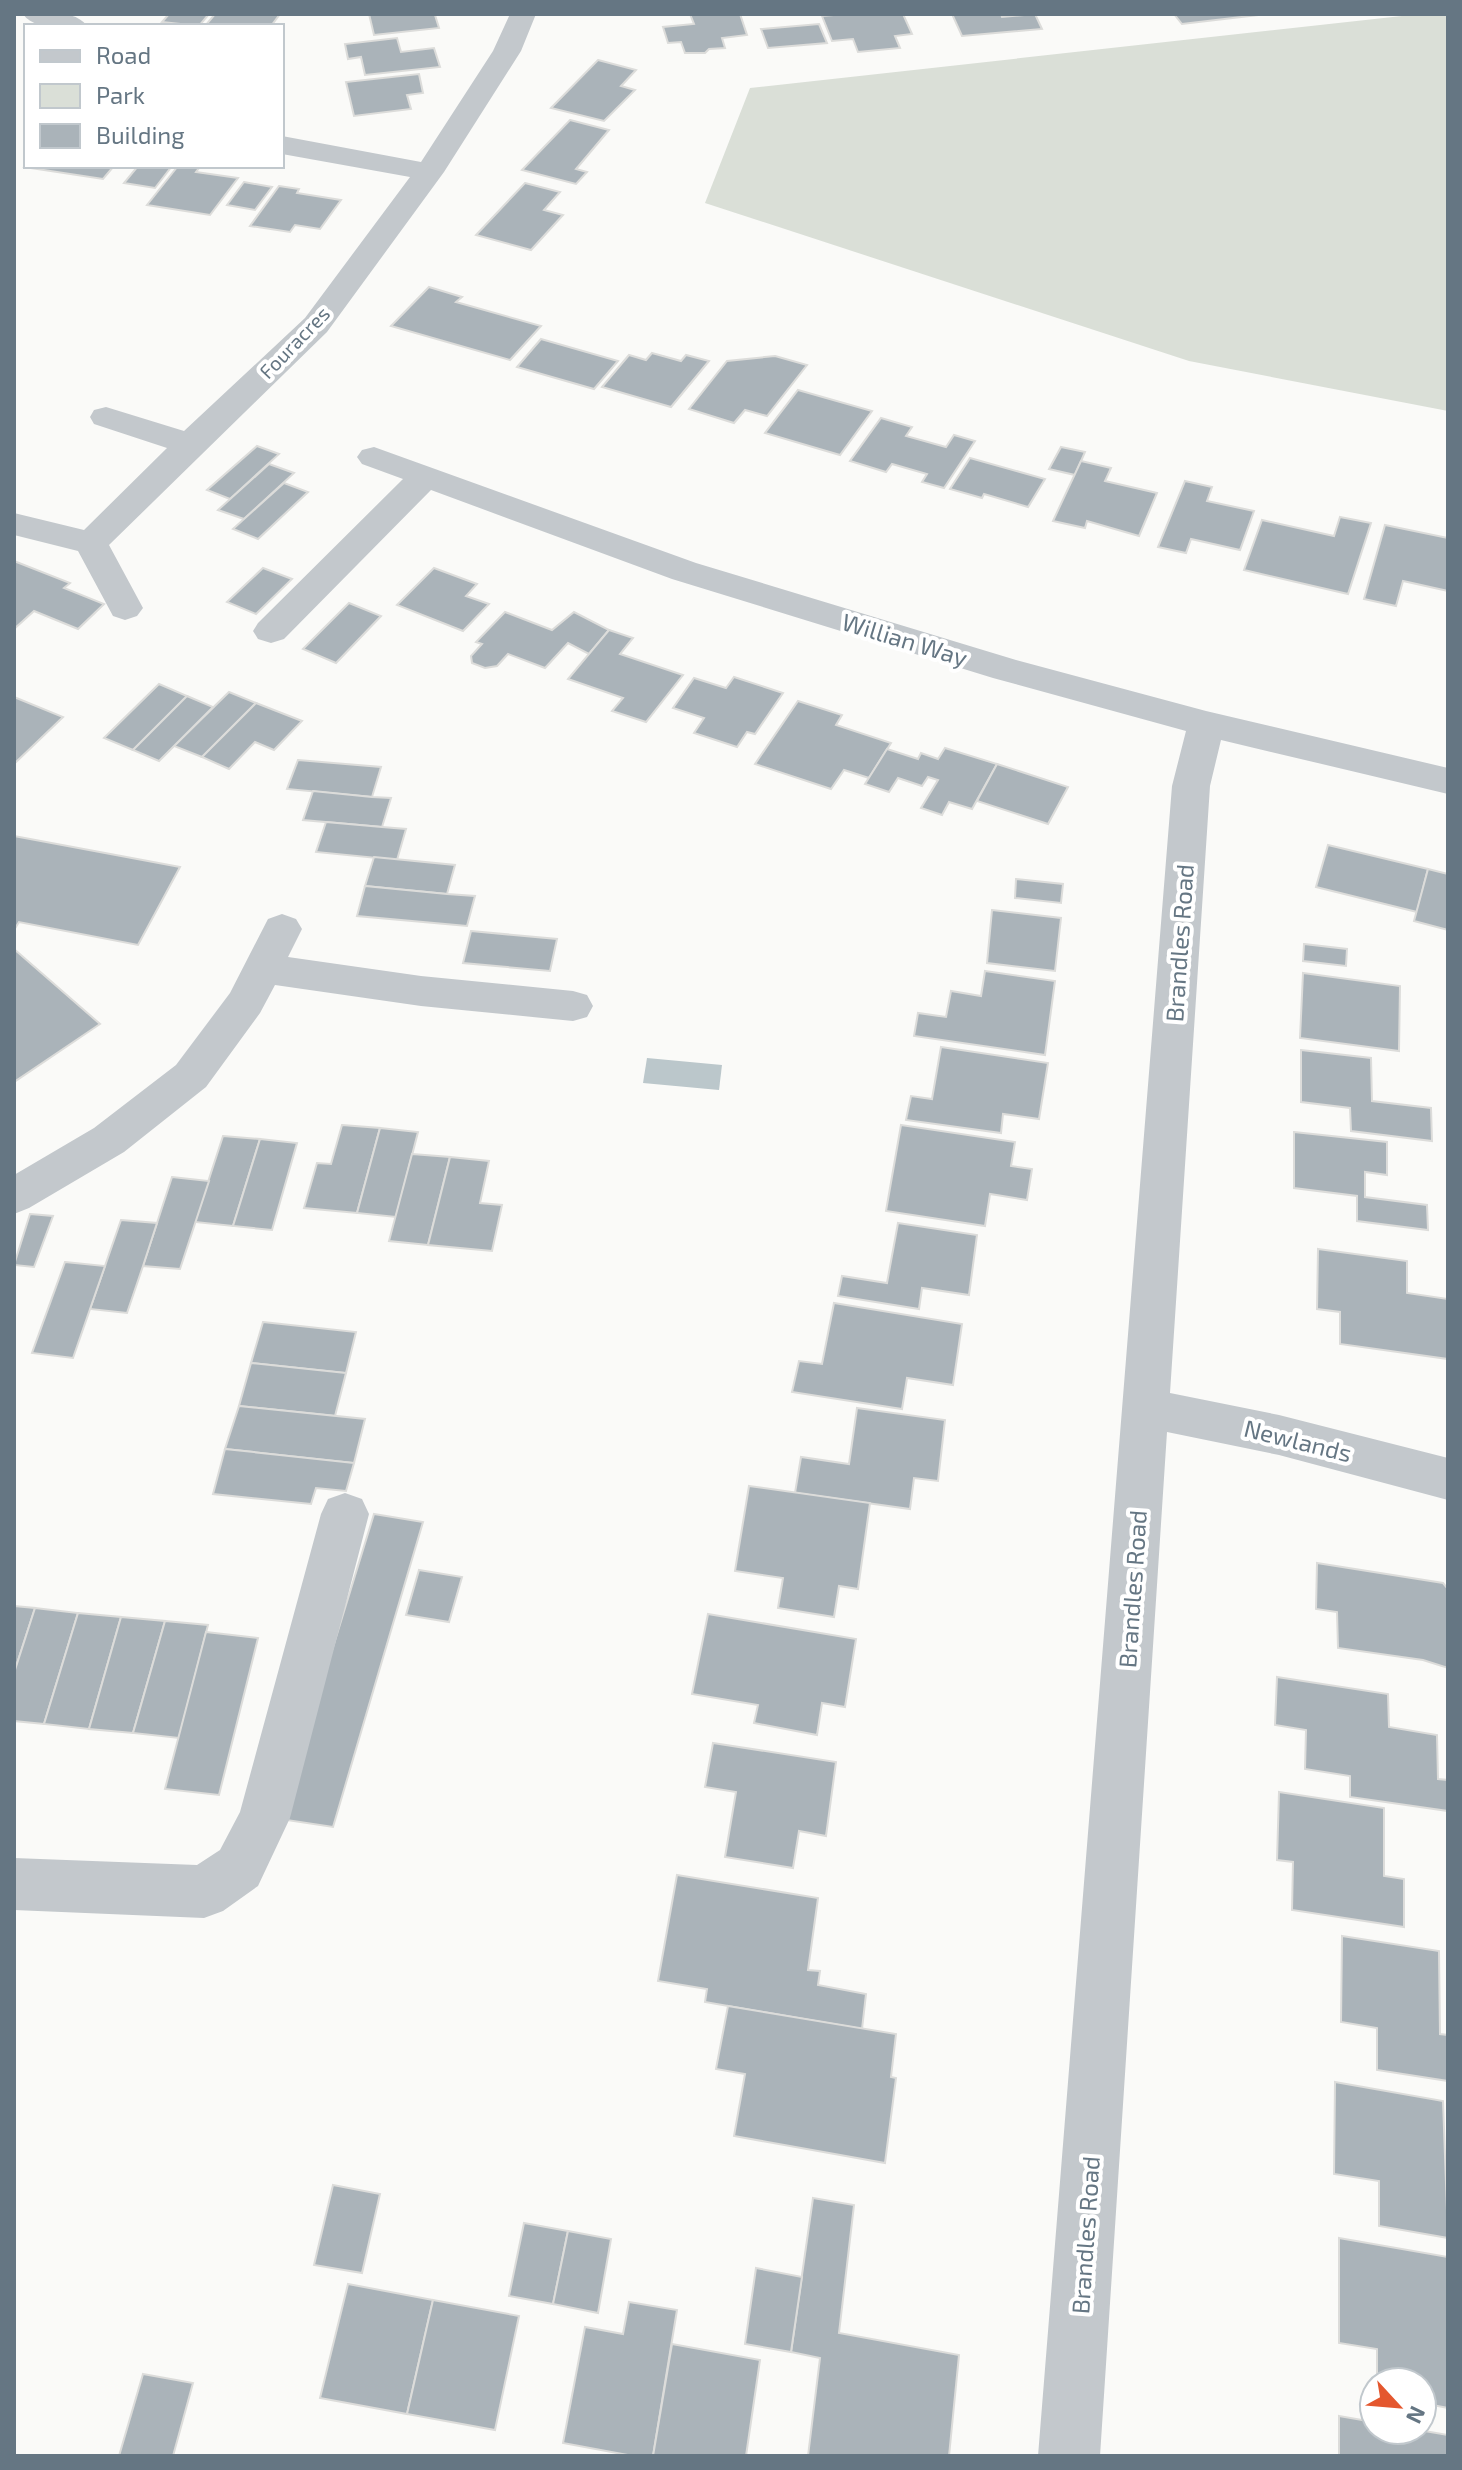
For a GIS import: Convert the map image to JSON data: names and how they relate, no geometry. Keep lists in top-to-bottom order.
{
  "streets": {
    "street": [
      "Fouracres",
      "Willian Way",
      "Brandles Road",
      "Newlands"
    ]
  },
  "crossings": [
    ["Willian Way", "Brandles Road"],
    ["Brandles Road", "Newlands"]
  ],
  "legend": ["Road", "Park", "Building"],
  "north": "bottom right"
}
